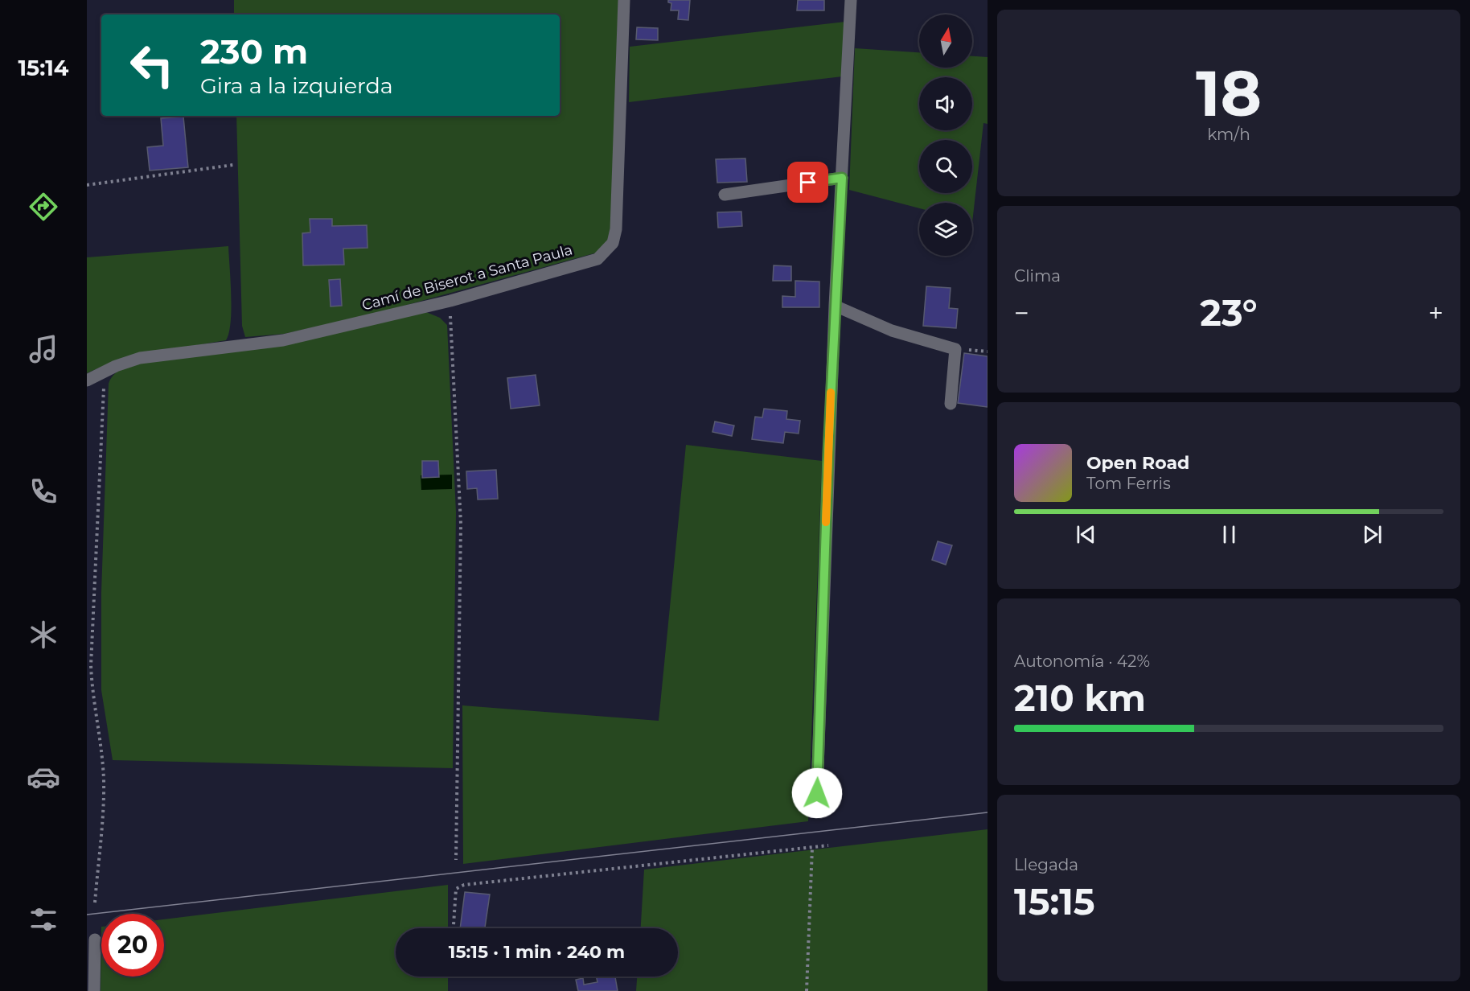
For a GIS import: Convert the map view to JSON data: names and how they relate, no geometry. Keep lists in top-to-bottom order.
{
  "streets": {
    "street": ["Camí de Biserot a Santa Paula"]
  },
  "north": "top",
  "page": {
    "tabs": "15:14",
    "tile": [
      ["18", "km/h"],
      "Clima",
      ["Autonomía · 42%", "210 km"],
      ["Llegada", "15:15"]
    ],
    "turn": ["230 m", "Gira a la izquierda"],
    "heat": ["−", "23°", "+"],
    "song": ["Open Road", "Tom Ferris"],
    "limit": "20",
    "trip": "15:15 · 1 min · 240 m"
  }
}
